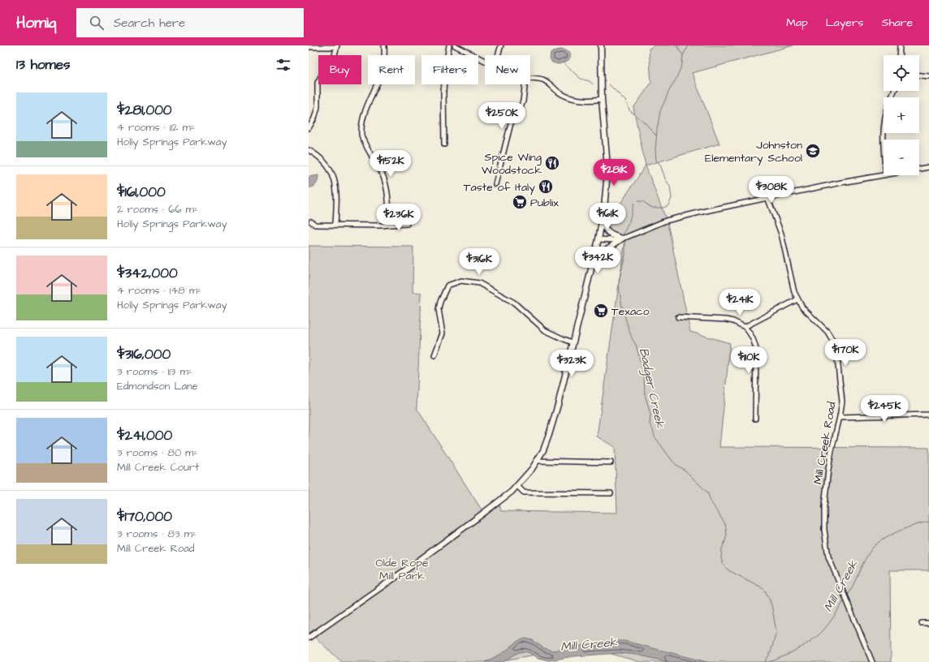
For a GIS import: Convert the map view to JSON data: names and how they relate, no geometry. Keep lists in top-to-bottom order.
{
  "streets": {
    "street": ["Mill Creek Road"]
  },
  "water": ["Badger Creek", "Mill Creek"],
  "parks": ["Olde Rope Mill Park"],
  "places": {
    "school or university": ["Johnston Elementary School"],
    "restaurant": ["Spice Wing Woodstock", "Taste of Italy"],
    "supermarket": ["Publix", "Texaco"]
  },
  "page": {
    "header": "Homiq",
    "search": "Search here",
    "nav": ["Map", "Layers", "Share"],
    "heading": "13 homes",
    "map_buttons": ["+", "−"],
    "chip": [
      "Buy",
      "Rent",
      "Filters",
      "New"
    ],
    "list": [
      {
        "name": "$281,000",
        "note": "4 rooms · 112 m² · Holly Springs Parkway"
      },
      {
        "name": "$161,000",
        "note": "2 rooms · 66 m² · Holly Springs Parkway"
      },
      {
        "name": "$342,000",
        "note": "4 rooms · 148 m² · Holly Springs Parkway"
      },
      {
        "name": "$316,000",
        "note": "3 rooms · 113 m² · Edmondson Lane"
      },
      {
        "name": "$241,000",
        "note": "3 rooms · 80 m² · Mill Creek Court"
      },
      {
        "name": "$170,000",
        "note": "3 rooms · 83 m² · Mill Creek Road"
      }
    ],
    "price": [
      "$250K",
      "$152K",
      "$281K",
      "$308K",
      "$161K",
      "$236K",
      "$342K",
      "$316K",
      "$241K",
      "$170K",
      "$110K",
      "$323K",
      "$245K"
    ]
  }
}
